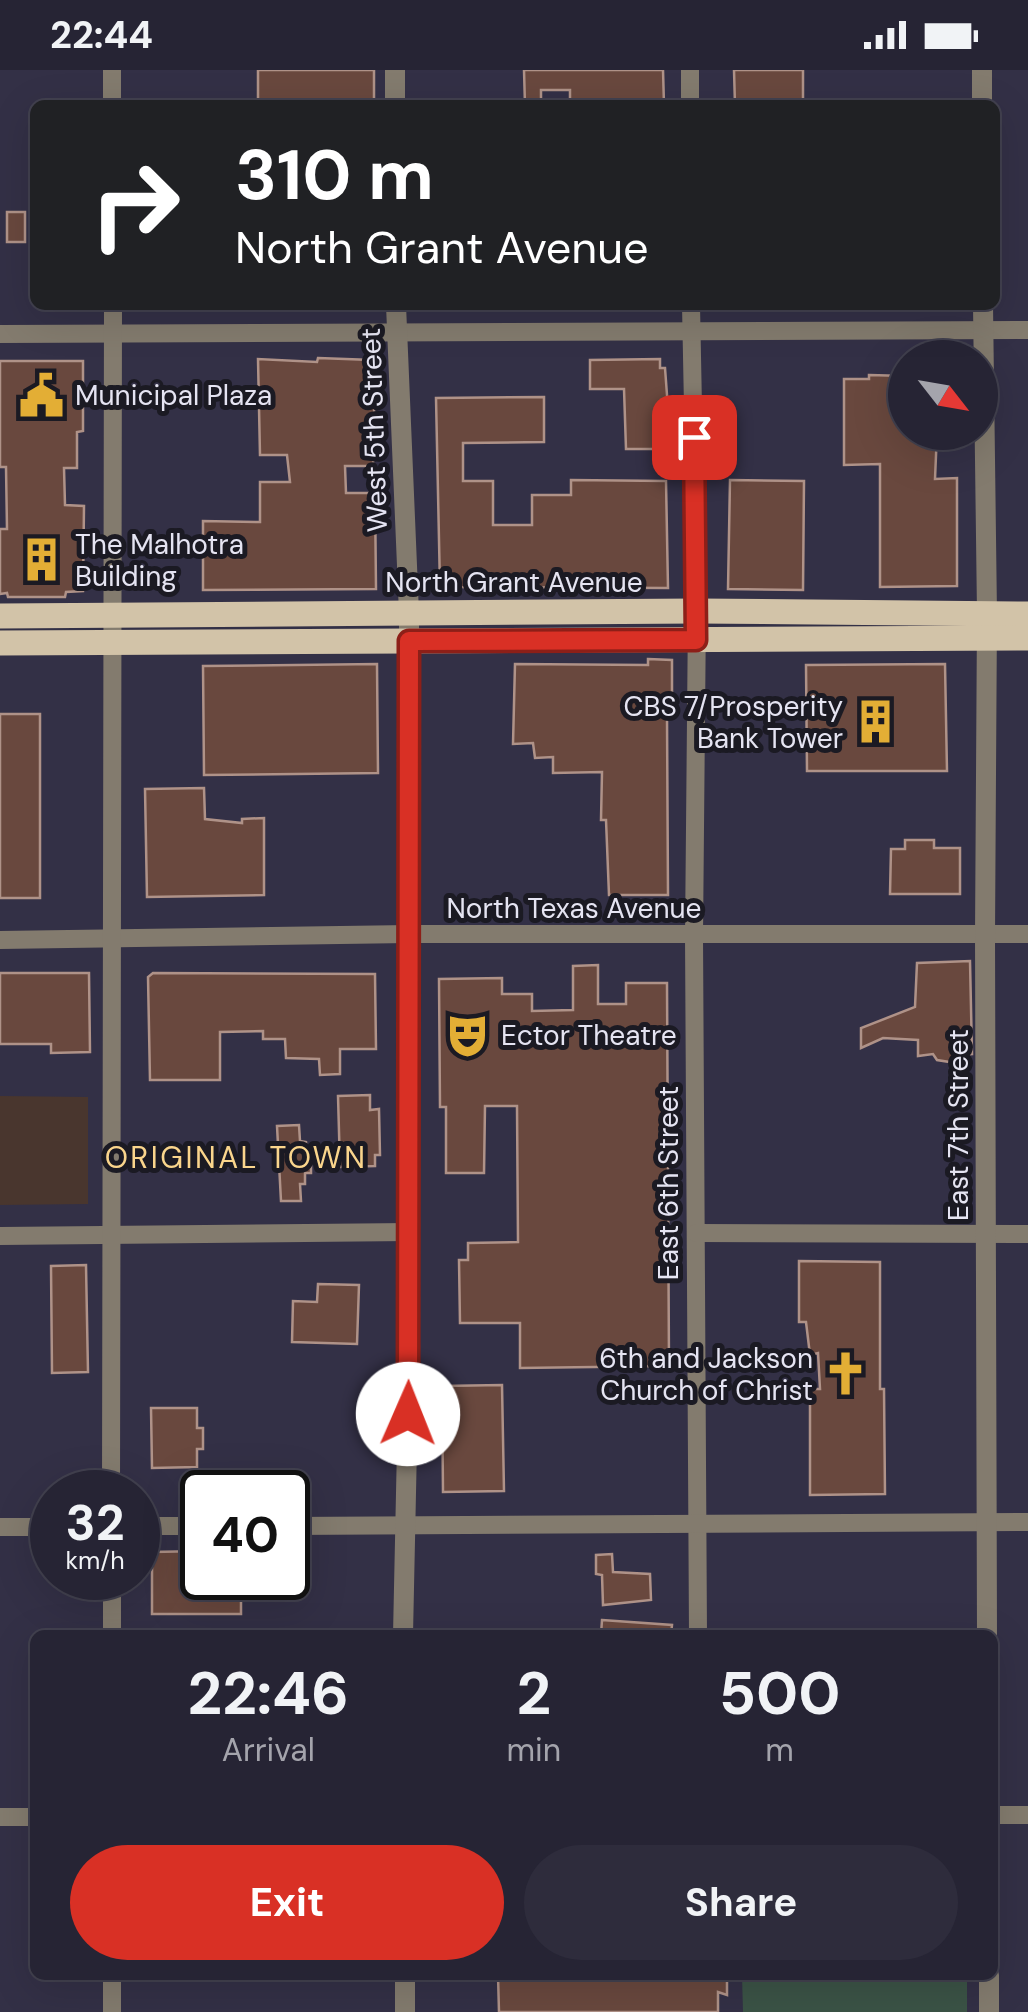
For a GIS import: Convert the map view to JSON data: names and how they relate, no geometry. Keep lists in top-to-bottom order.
{
  "streets": {
    "main road": ["North Grant Avenue"],
    "street": [
      "West 5th Street",
      "North Texas Avenue",
      "East 7th Street",
      "East 6th Street"
    ]
  },
  "crossings": [
    ["West 5th Street", "North Grant Avenue"],
    ["West 5th Street", "North Texas Avenue"],
    ["North Grant Avenue", "East 7th Street"],
    ["North Grant Avenue", "East 6th Street"],
    ["North Texas Avenue", "East 7th Street"],
    ["North Texas Avenue", "East 6th Street"]
  ],
  "districts": ["ORIGINAL TOWN"],
  "places": {
    "public building": ["Municipal Plaza"],
    "building": ["The Malhotra Building", "CBS 7/Prosperity Bank Tower"],
    "theatre": ["Ector Theatre"],
    "church": ["6th and Jackson Church of Christ"]
  },
  "north": "bottom right",
  "page": {
    "status": "22:44",
    "turn": ["310 m", "North Grant Avenue"],
    "speed": "32 km/h",
    "limit": "40",
    "eta": [
      "22:46",
      "Arrival",
      "2",
      "min",
      "500",
      "m"
    ],
    "buttons": ["Exit", "Share"]
  }
}
